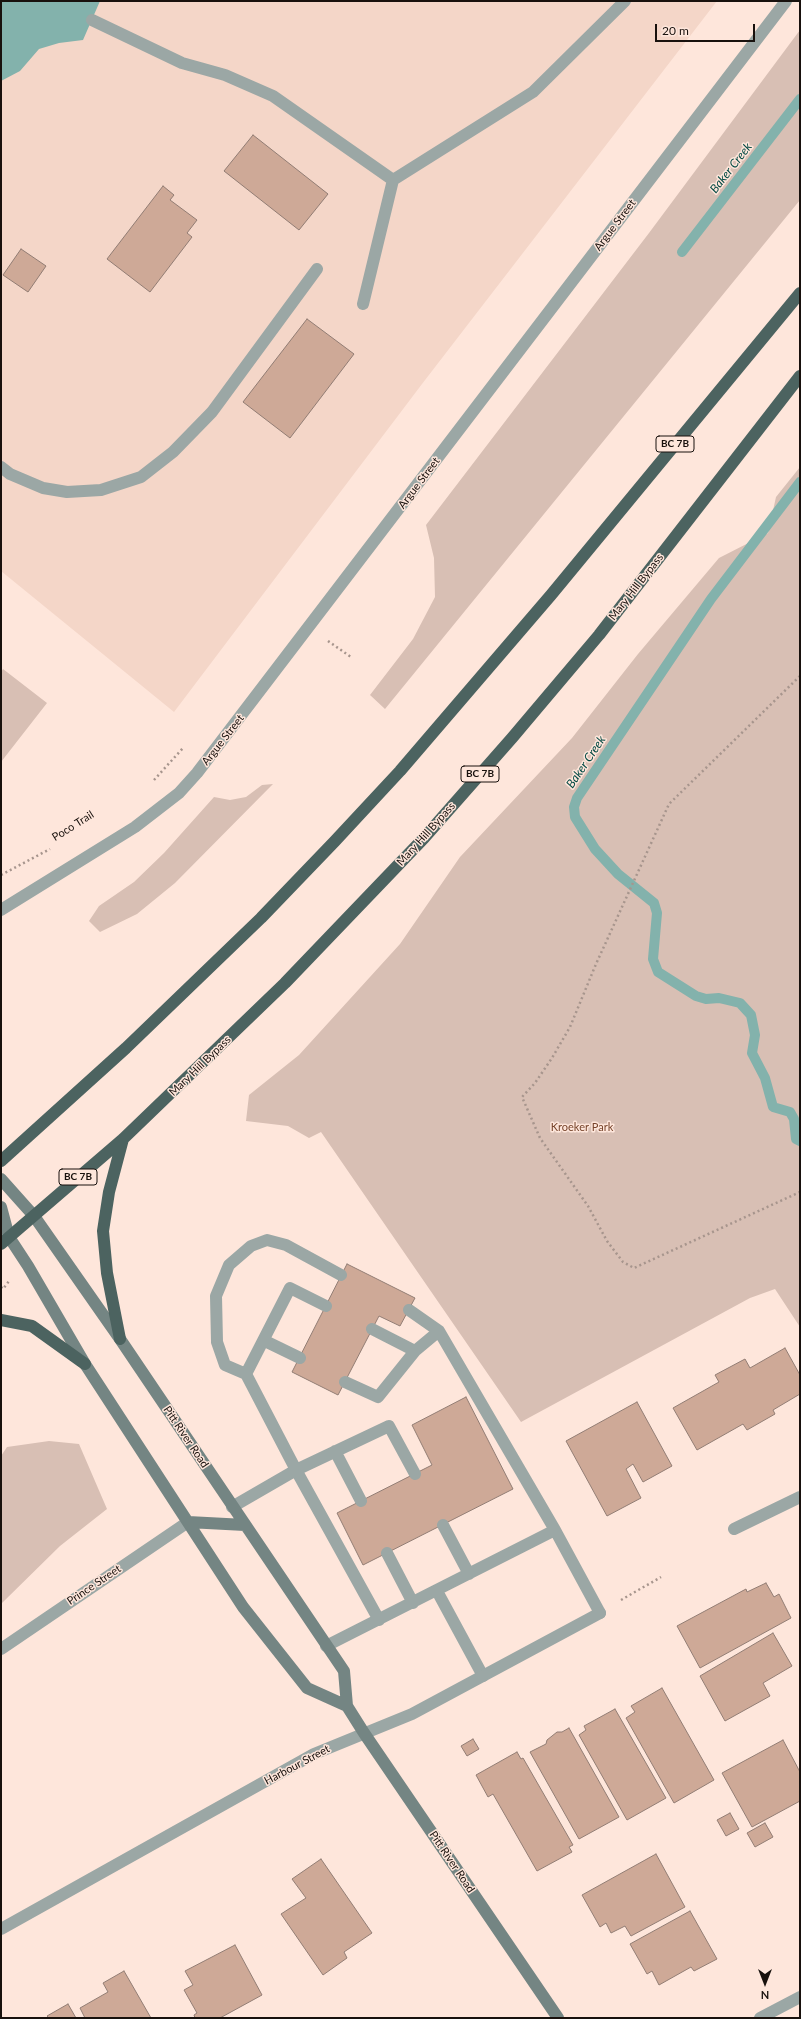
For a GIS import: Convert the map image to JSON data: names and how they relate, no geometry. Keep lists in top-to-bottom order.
{
  "streets": {
    "highway": ["BC 7B", "Mary Hill Bypass"],
    "main road": ["Pitt River Road"],
    "street": ["Argue Street", "Prince Street", "Harbour Street"],
    "path": ["Poco Trail"]
  },
  "crossings": [
    ["Mary Hill Bypass", "Pitt River Road"],
    ["Pitt River Road", "Harbour Street"]
  ],
  "water": ["Baker Creek"],
  "parks": ["Kroeker Park"],
  "scale_bar": "20 m",
  "north": "bottom"
}
